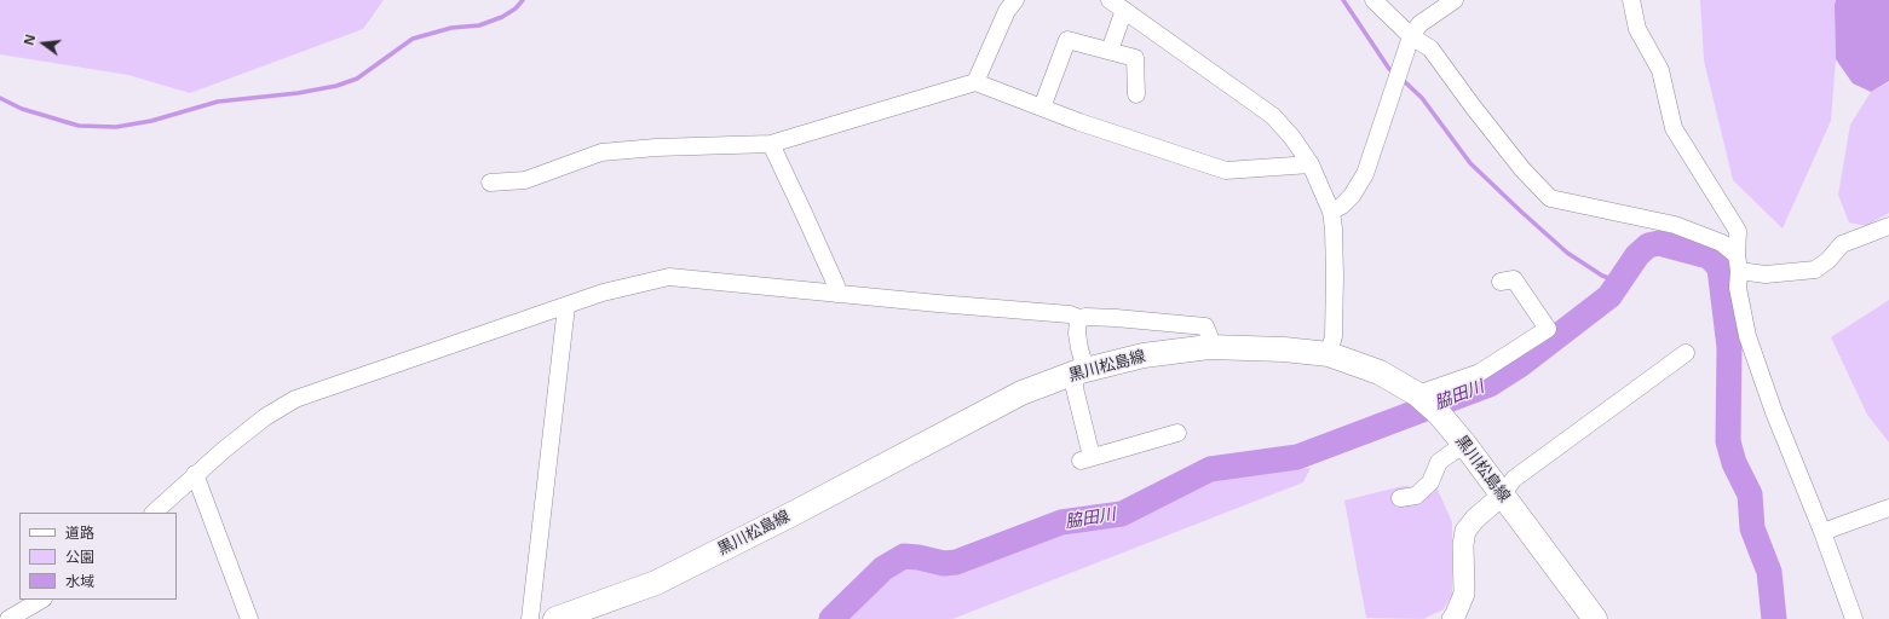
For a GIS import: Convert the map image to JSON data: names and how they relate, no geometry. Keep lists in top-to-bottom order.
{
  "streets": {
    "main road": ["黒川松島線"]
  },
  "water": ["脇田川"],
  "legend": ["道路", "公園", "水域"],
  "north": "left"
}
